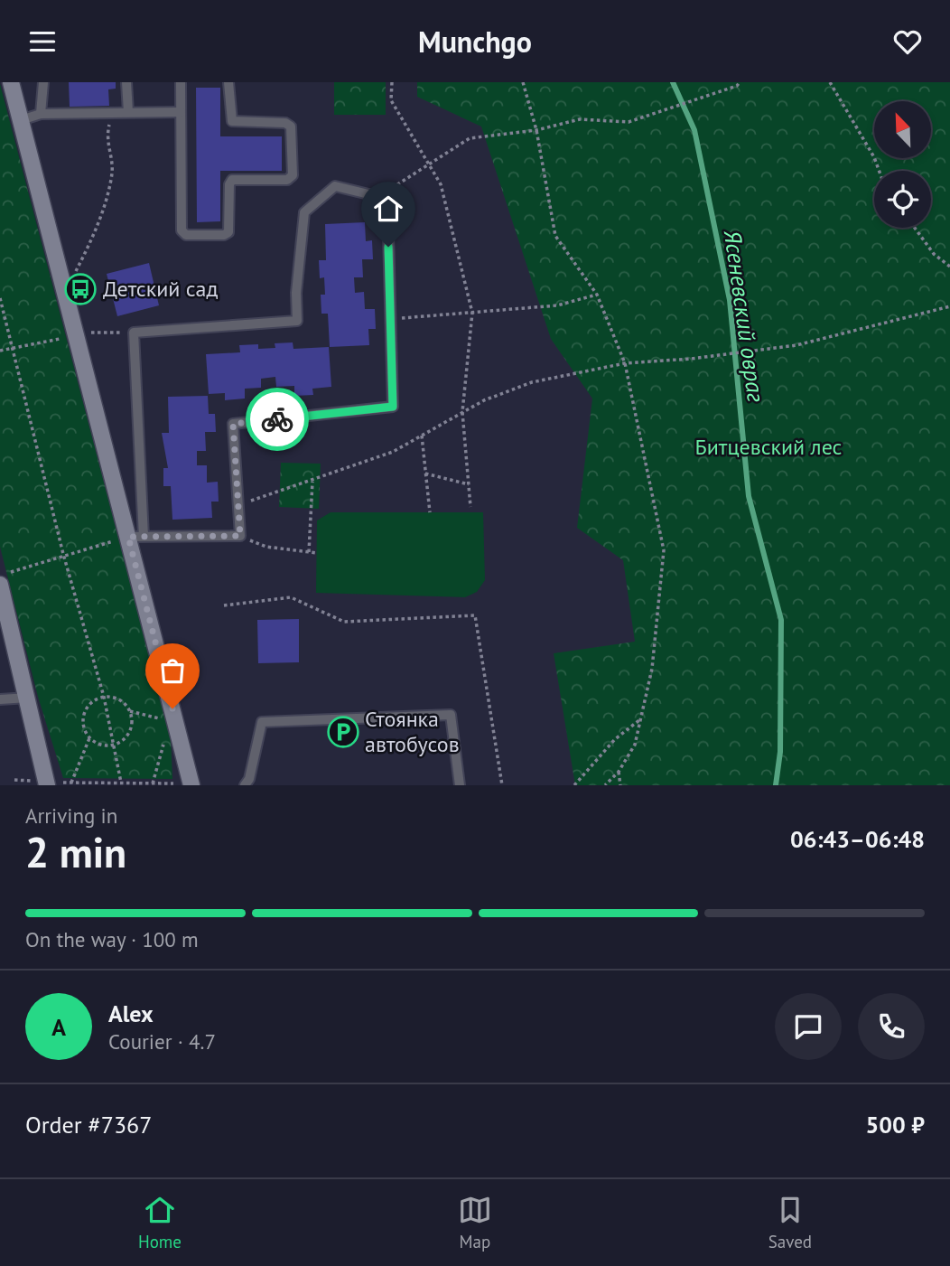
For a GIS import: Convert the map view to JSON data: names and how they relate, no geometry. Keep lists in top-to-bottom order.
{
  "water": ["Ясеневский овраг"],
  "parks": ["Битцевский лес"],
  "places": {
    "bus stop": ["Детский сад"],
    "parking": ["Стоянка автобусов"]
  },
  "north": "top left",
  "page": {
    "header": "Munchgo",
    "heading": ["2 min", "Arriving in", "06:43–06:48"],
    "panel": [
      "Alex",
      "Courier · 4.7",
      "Order #7367",
      "500 ₽"
    ],
    "bar": "On the way · 100 m",
    "round": "A",
    "tabs": ["Home", "Map", "Saved"]
  }
}
